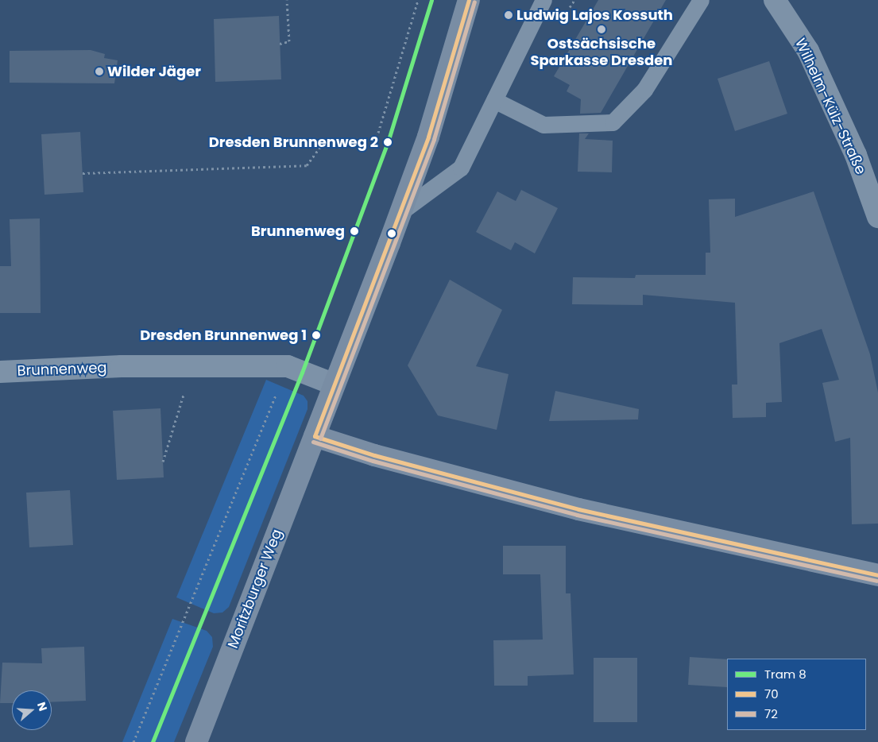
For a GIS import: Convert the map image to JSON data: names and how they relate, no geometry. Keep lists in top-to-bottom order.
{
  "streets": {
    "street": ["Wilhelm-Külz-Straße", "Brunnenweg", "Moritzburger Weg"]
  },
  "crossings": [
    ["Brunnenweg", "Moritzburger Weg"]
  ],
  "places": [
    "Ludwig Lajos Kossuth",
    "Ostsächsische Sparkasse Dresden",
    "Wilder Jäger",
    "Dresden Brunnenweg 2",
    "Brunnenweg",
    "Dresden Brunnenweg 1"
  ],
  "lines": ["tram line 8", "transit line 70", "transit line 72"],
  "legend": ["Tram 8", "70", "72"],
  "north": "right"
}
